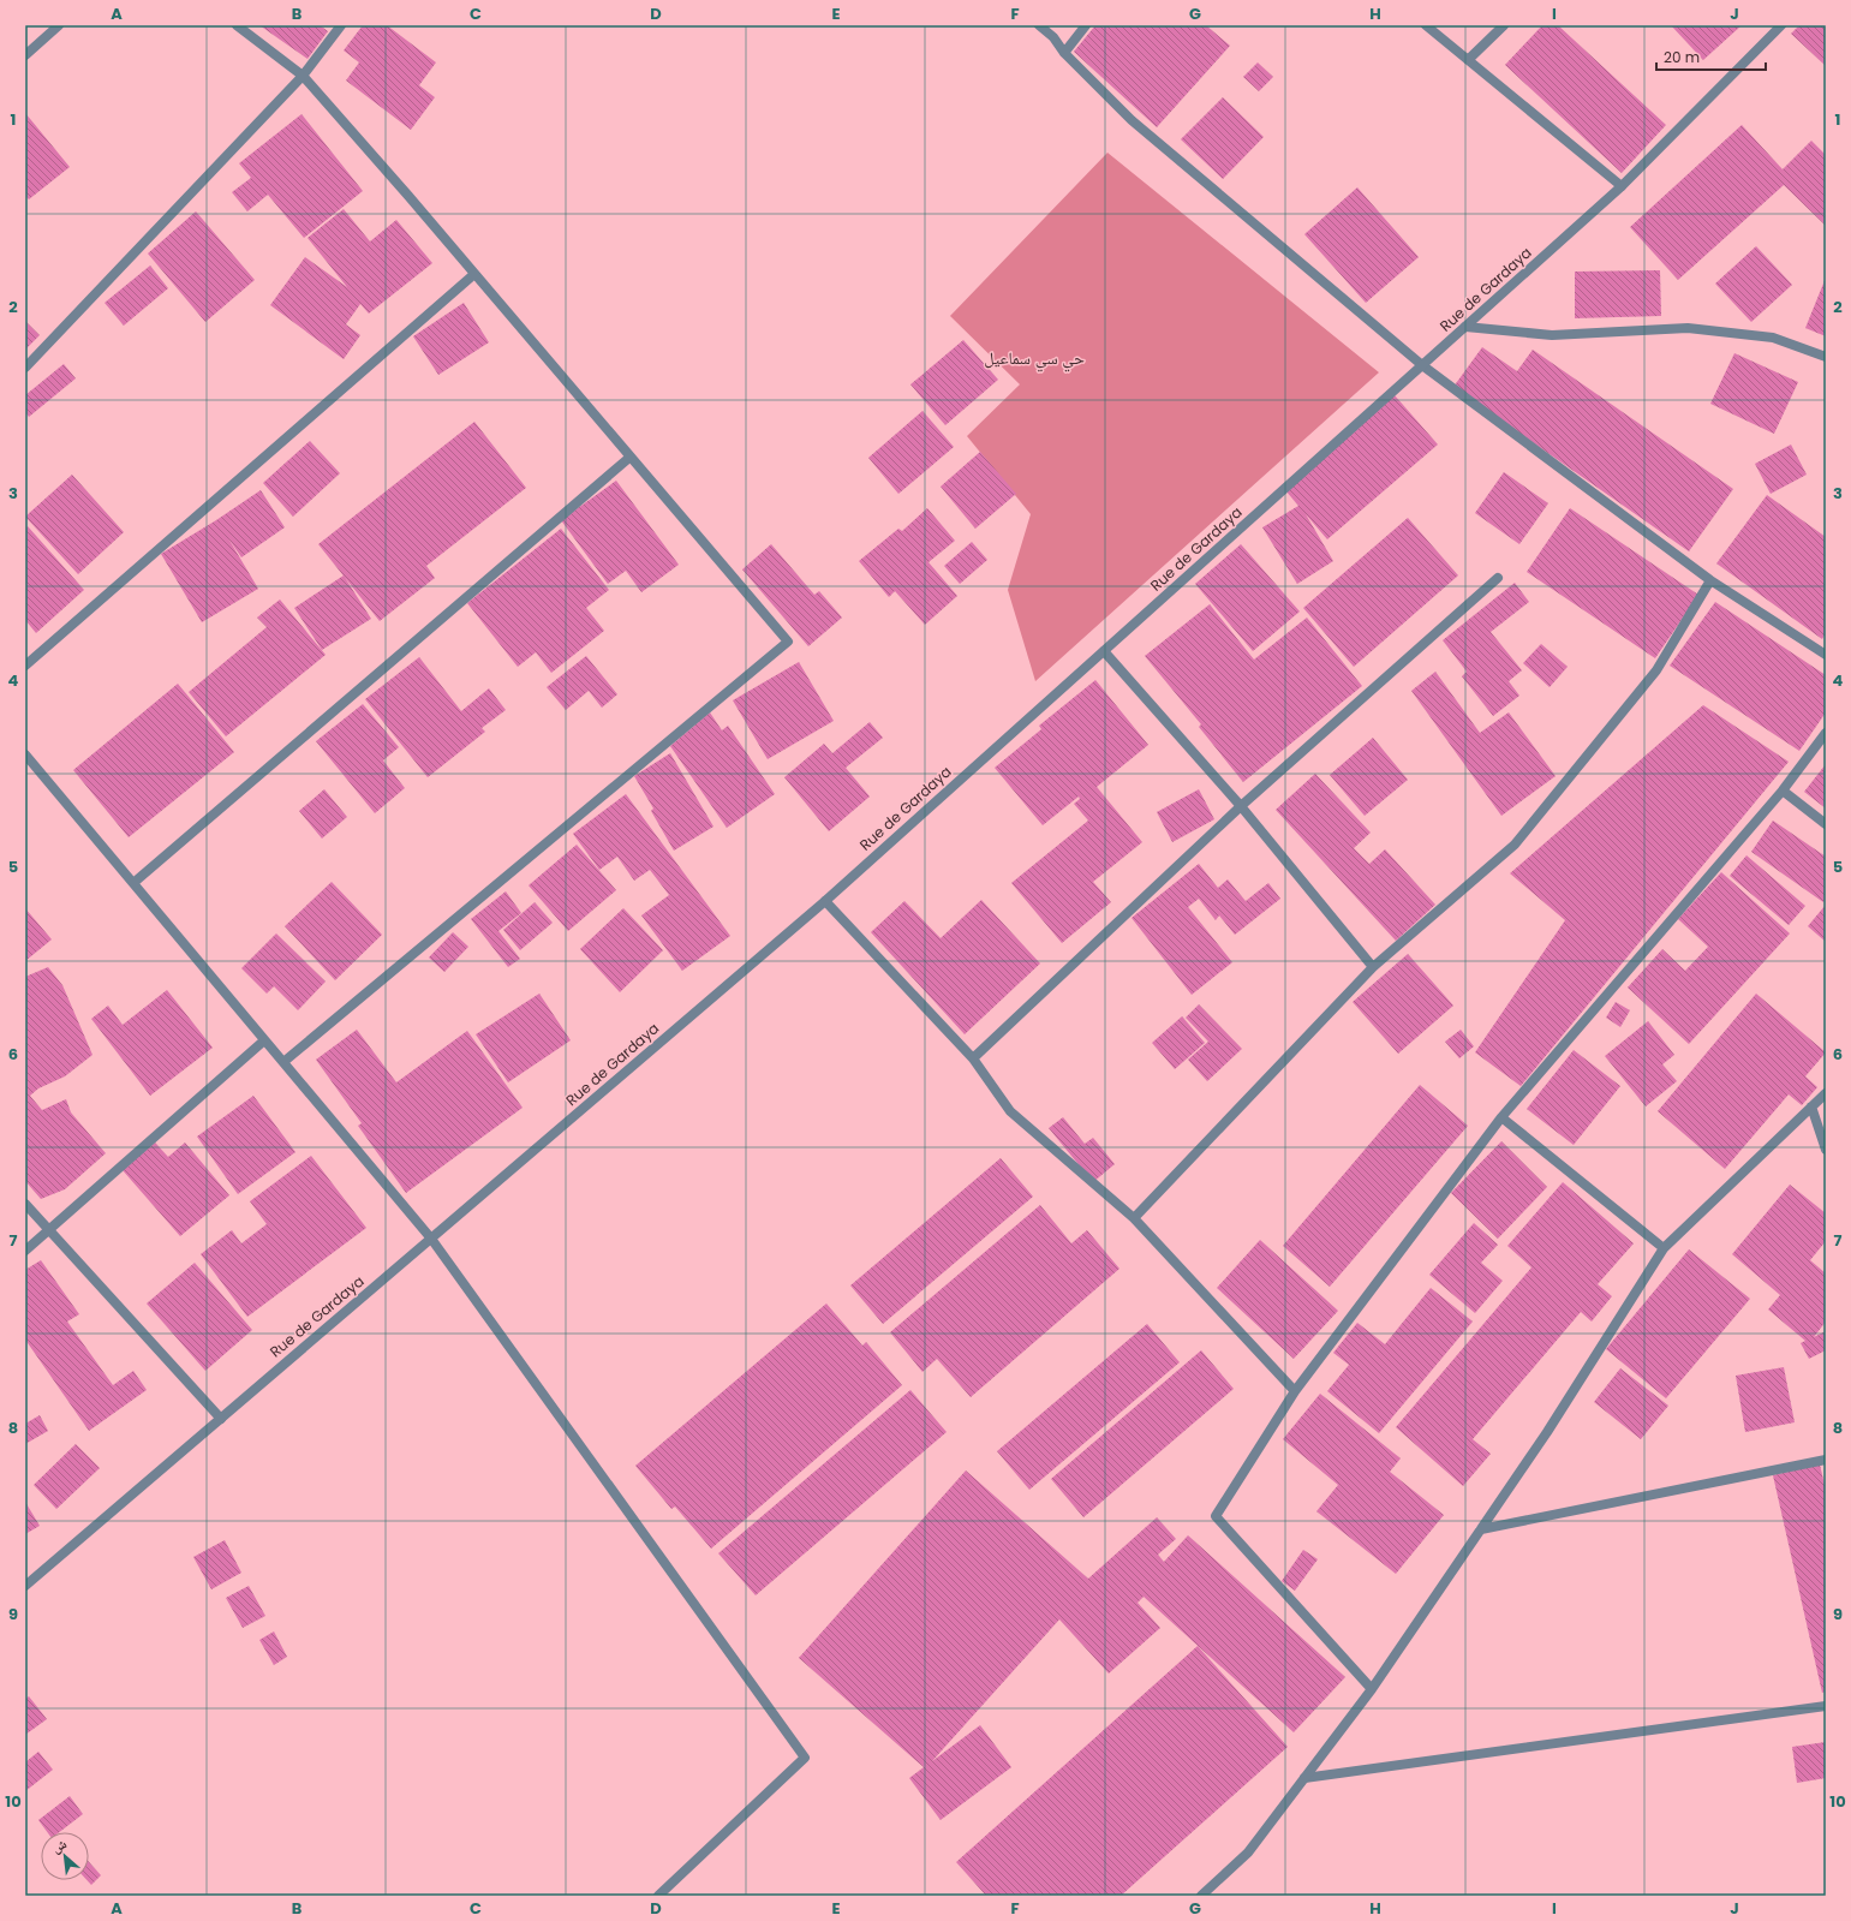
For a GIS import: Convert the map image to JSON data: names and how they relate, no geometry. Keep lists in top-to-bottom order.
{
  "streets": {
    "street": ["Rue de Gardaya"]
  },
  "districts": ["حي سي سماعيل"],
  "scale_bar": "20 m",
  "north": "top left",
  "grid": {
    "columns": [
      "A",
      "B",
      "C",
      "D",
      "E",
      "F",
      "G",
      "H",
      "I",
      "J"
    ],
    "rows": [
      "1",
      "2",
      "3",
      "4",
      "5",
      "6",
      "7",
      "8",
      "9",
      "10"
    ]
  }
}
